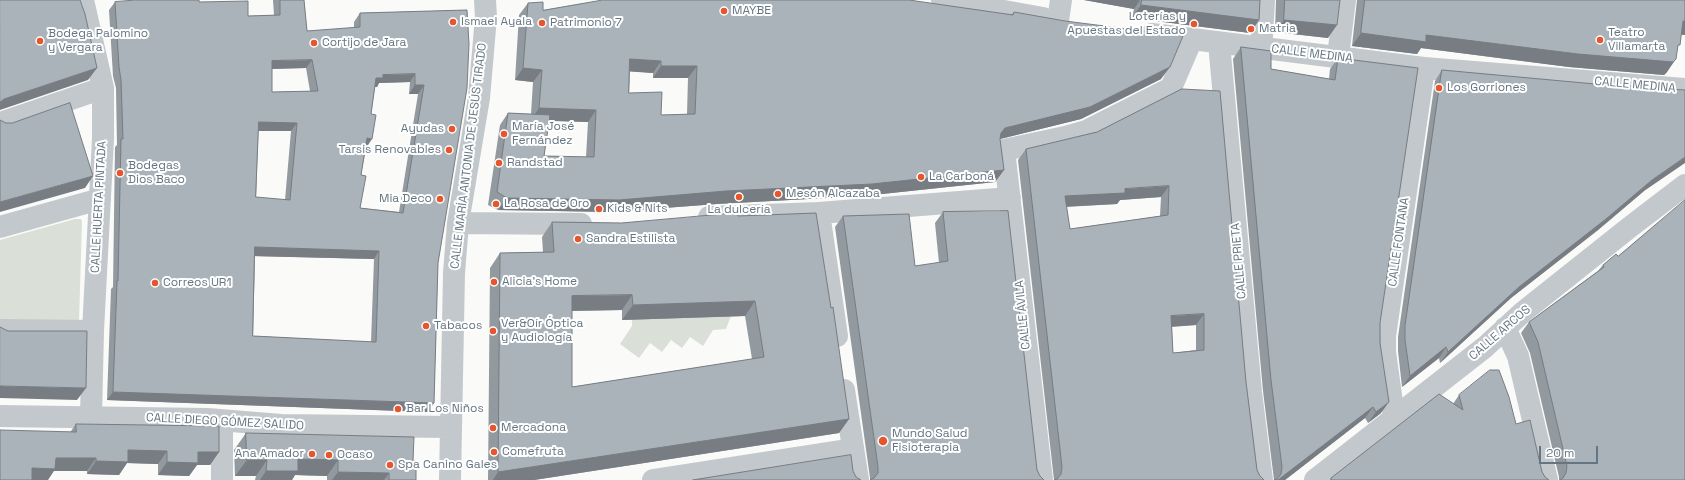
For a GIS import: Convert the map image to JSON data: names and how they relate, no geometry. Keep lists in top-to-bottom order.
{
  "streets": {
    "street": [
      "CALLE MEDINA",
      "CALLE MARÍA ANTONIA DE JESÚS TIRADO",
      "CALLE HUERTA PINTADA",
      "CALLE FONTANA",
      "CALLE PRIETA",
      "CALLE ÁVILA",
      "CALLE ARCOS",
      "CALLE DIEGO GÓMEZ SALIDO"
    ]
  },
  "crossings": [
    ["CALLE MEDINA", "CALLE FONTANA"],
    ["CALLE MEDINA", "CALLE PRIETA"],
    ["CALLE MEDINA", "CALLE ÁVILA"],
    ["CALLE MARÍA ANTONIA DE JESÚS TIRADO", "CALLE DIEGO GÓMEZ SALIDO"],
    ["CALLE HUERTA PINTADA", "CALLE DIEGO GÓMEZ SALIDO"],
    ["CALLE FONTANA", "CALLE ARCOS"]
  ],
  "places": [
    "MAYBE",
    "Ismael Ayala",
    "Patrimonio 7",
    "Loterías y Apuestas del Estado",
    "Matria",
    "Teatro Villamarta",
    "Bodega Palomino y Vergara",
    "Cortijo de Jara",
    "Los Gorriones",
    "Ayudas",
    "María José Fernández",
    "Tarsis Renovables",
    "Randstad",
    "Bodegas Dios Baco",
    "La Carboná",
    "Mesón Alcazaba",
    "La dulcería",
    "Mia Deco",
    "La Rosa de Oro",
    "Kids & Nits",
    "Sandra Estilista",
    "Alicia's Home",
    "Correos UR1",
    "Tabacos",
    "Ver&Oír Óptica y Audiología",
    "Bar Los Niños",
    "Mercadona",
    "Mundo Salud Fisioterapia",
    "Comefruta",
    "Ana Amador",
    "Ocaso",
    "Spa Canino Gales"
  ],
  "scale_bar": "20 m"
}
